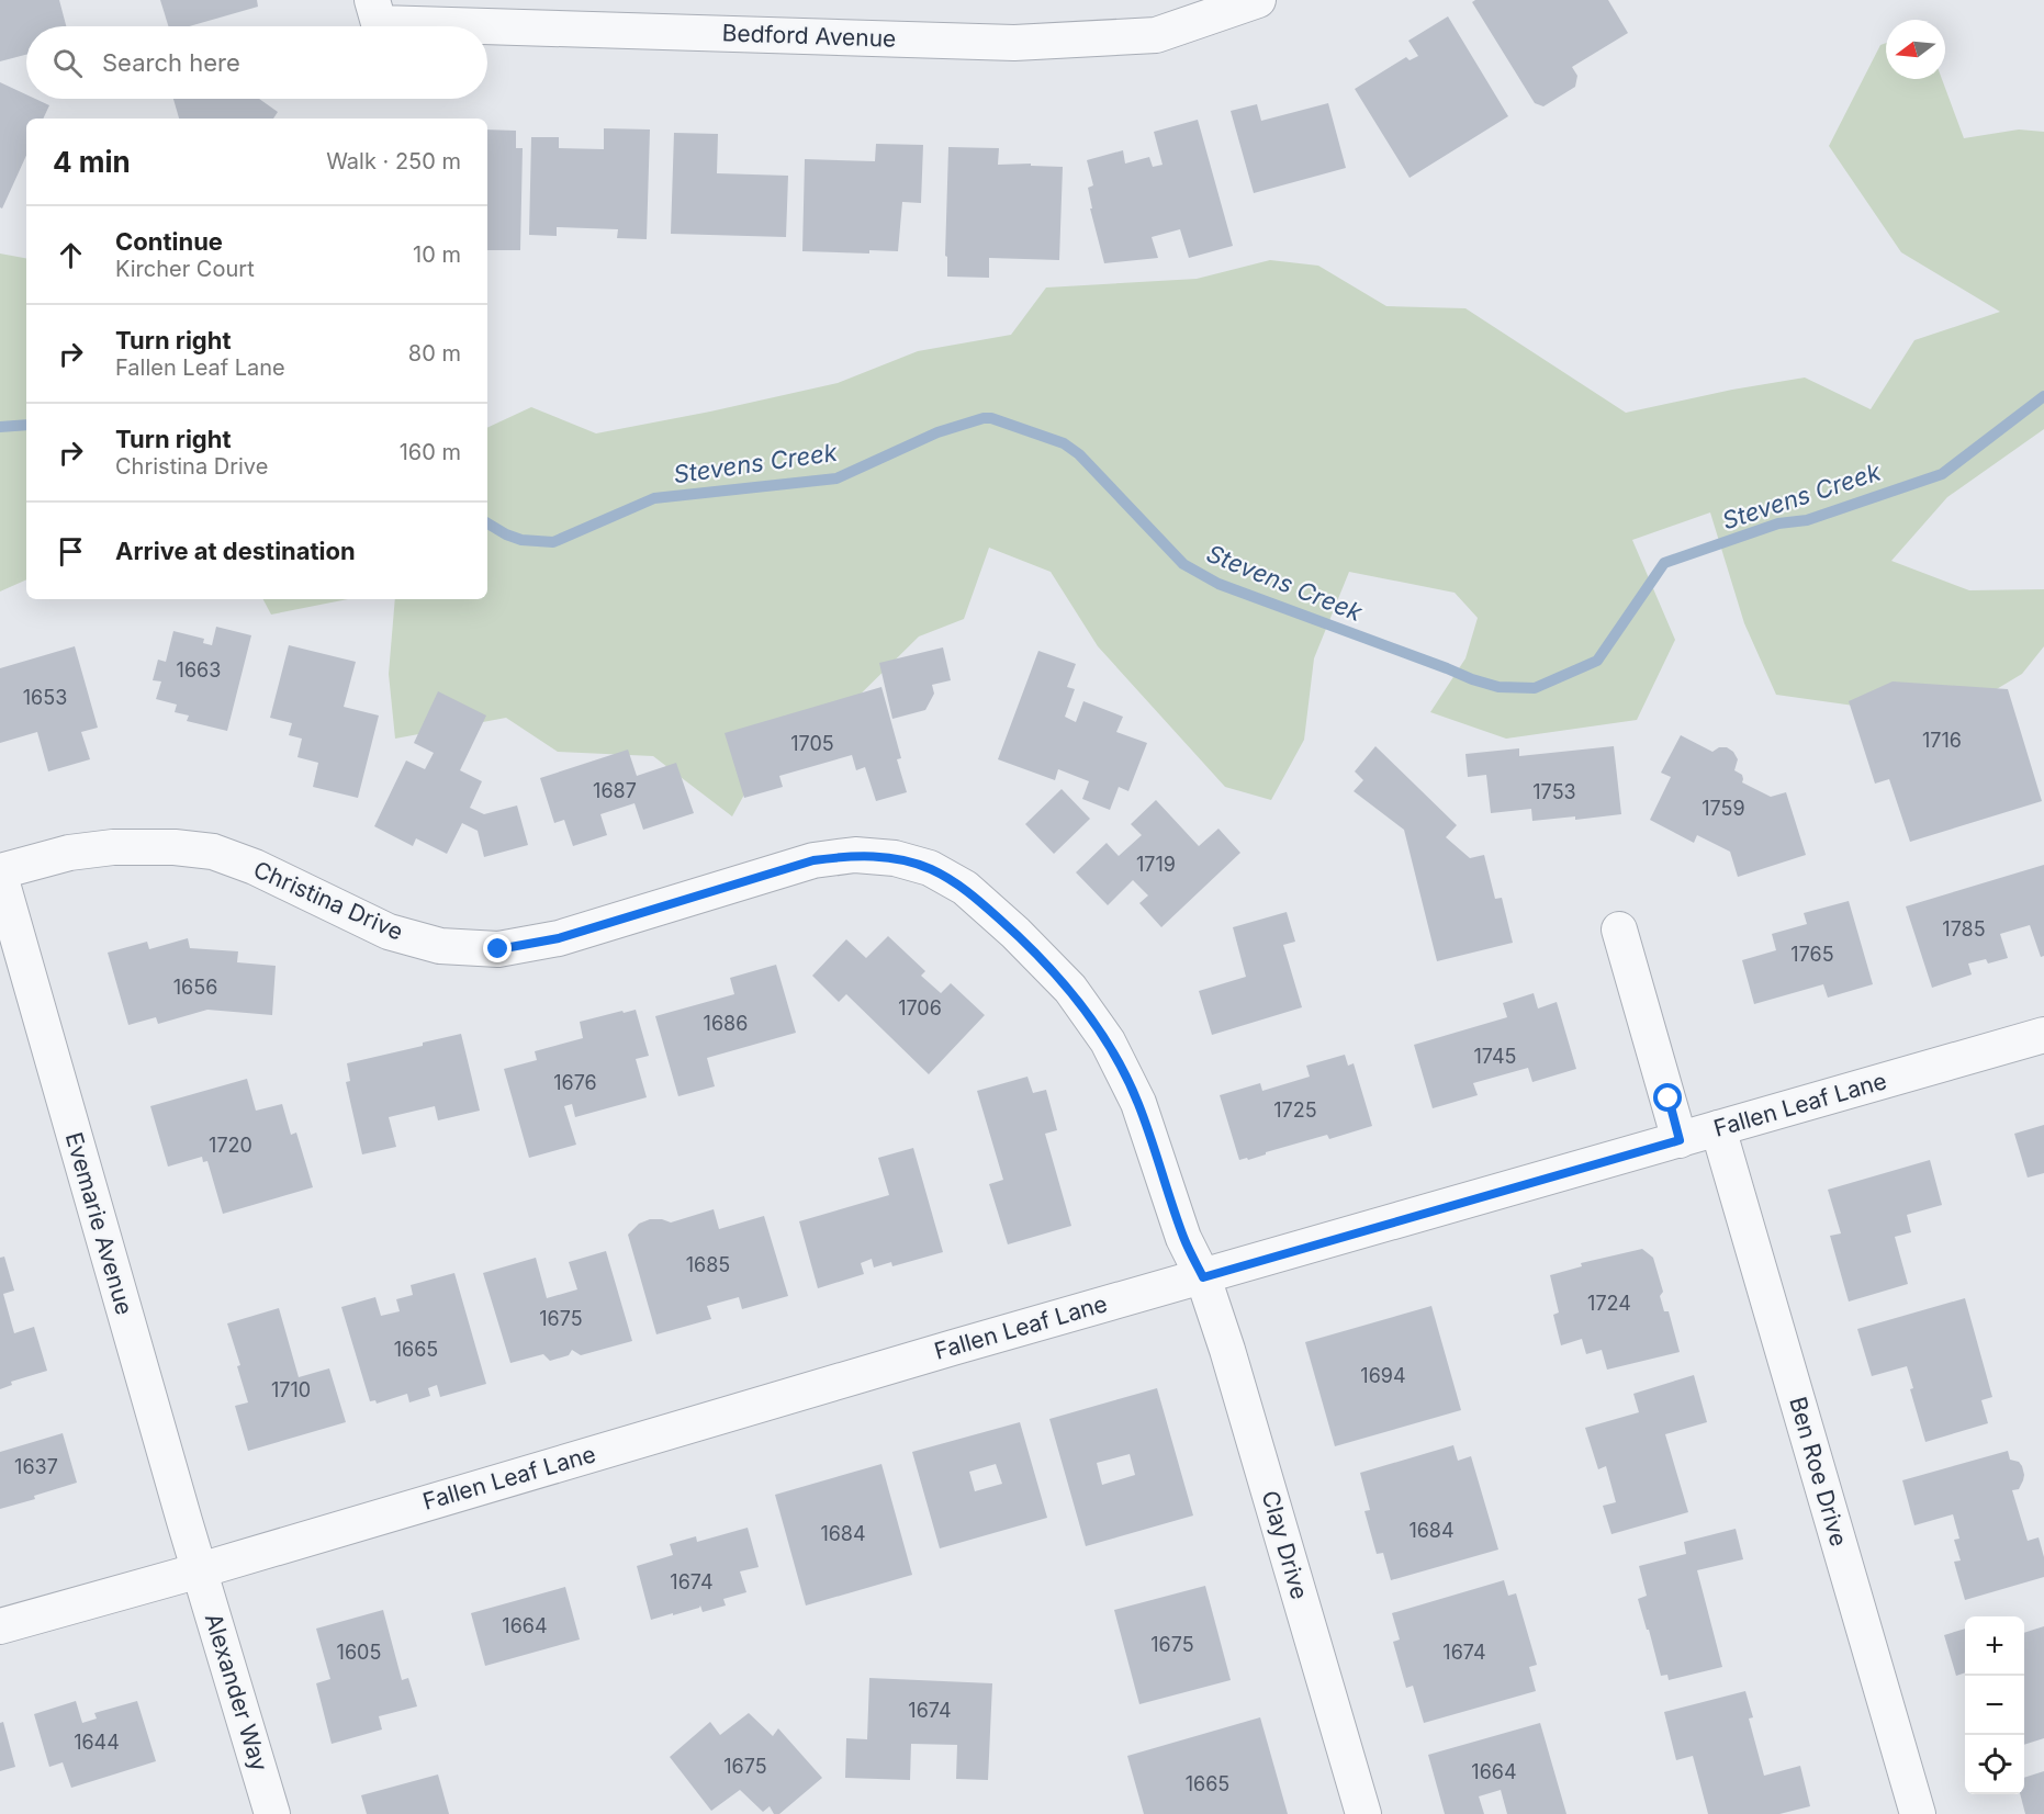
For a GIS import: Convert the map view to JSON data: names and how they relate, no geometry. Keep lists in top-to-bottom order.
{
  "streets": {
    "street": [
      "Bedford Avenue",
      "Christina Drive",
      "Fallen Leaf Lane",
      "Evemarie Avenue",
      "Ben Roe Drive",
      "Clay Drive",
      "Alexander Way"
    ]
  },
  "crossings": [
    ["Christina Drive", "Fallen Leaf Lane"],
    ["Christina Drive", "Evemarie Avenue"],
    ["Christina Drive", "Clay Drive"],
    ["Fallen Leaf Lane", "Evemarie Avenue"],
    ["Fallen Leaf Lane", "Ben Roe Drive"],
    ["Fallen Leaf Lane", "Clay Drive"],
    ["Fallen Leaf Lane", "Alexander Way"],
    ["Evemarie Avenue", "Alexander Way"]
  ],
  "water": ["Stevens Creek"],
  "house_numbers": [
    "1663",
    "1653",
    "1716",
    "1705",
    "1687",
    "1753",
    "1759",
    "1719",
    "1785",
    "1765",
    "1656",
    "1706",
    "1686",
    "1745",
    "1676",
    "1725",
    "1720",
    "1685",
    "1724",
    "1675",
    "1665",
    "1694",
    "1710",
    "1637",
    "1684",
    "1684",
    "1674",
    "1664",
    "1675",
    "1605",
    "1674",
    "1674",
    "1644",
    "1675",
    "1664",
    "1665"
  ],
  "north": "left",
  "page": {
    "search": "Search here",
    "heading": ["4 min", "Walk · 250 m"],
    "list": [
      ["Continue", "Kircher Court", "10 m"],
      ["Turn right", "Fallen Leaf Lane", "80 m"],
      ["Turn right", "Christina Drive", "160 m"],
      "Arrive at destination"
    ],
    "map_buttons": ["+", "−"]
  }
}
